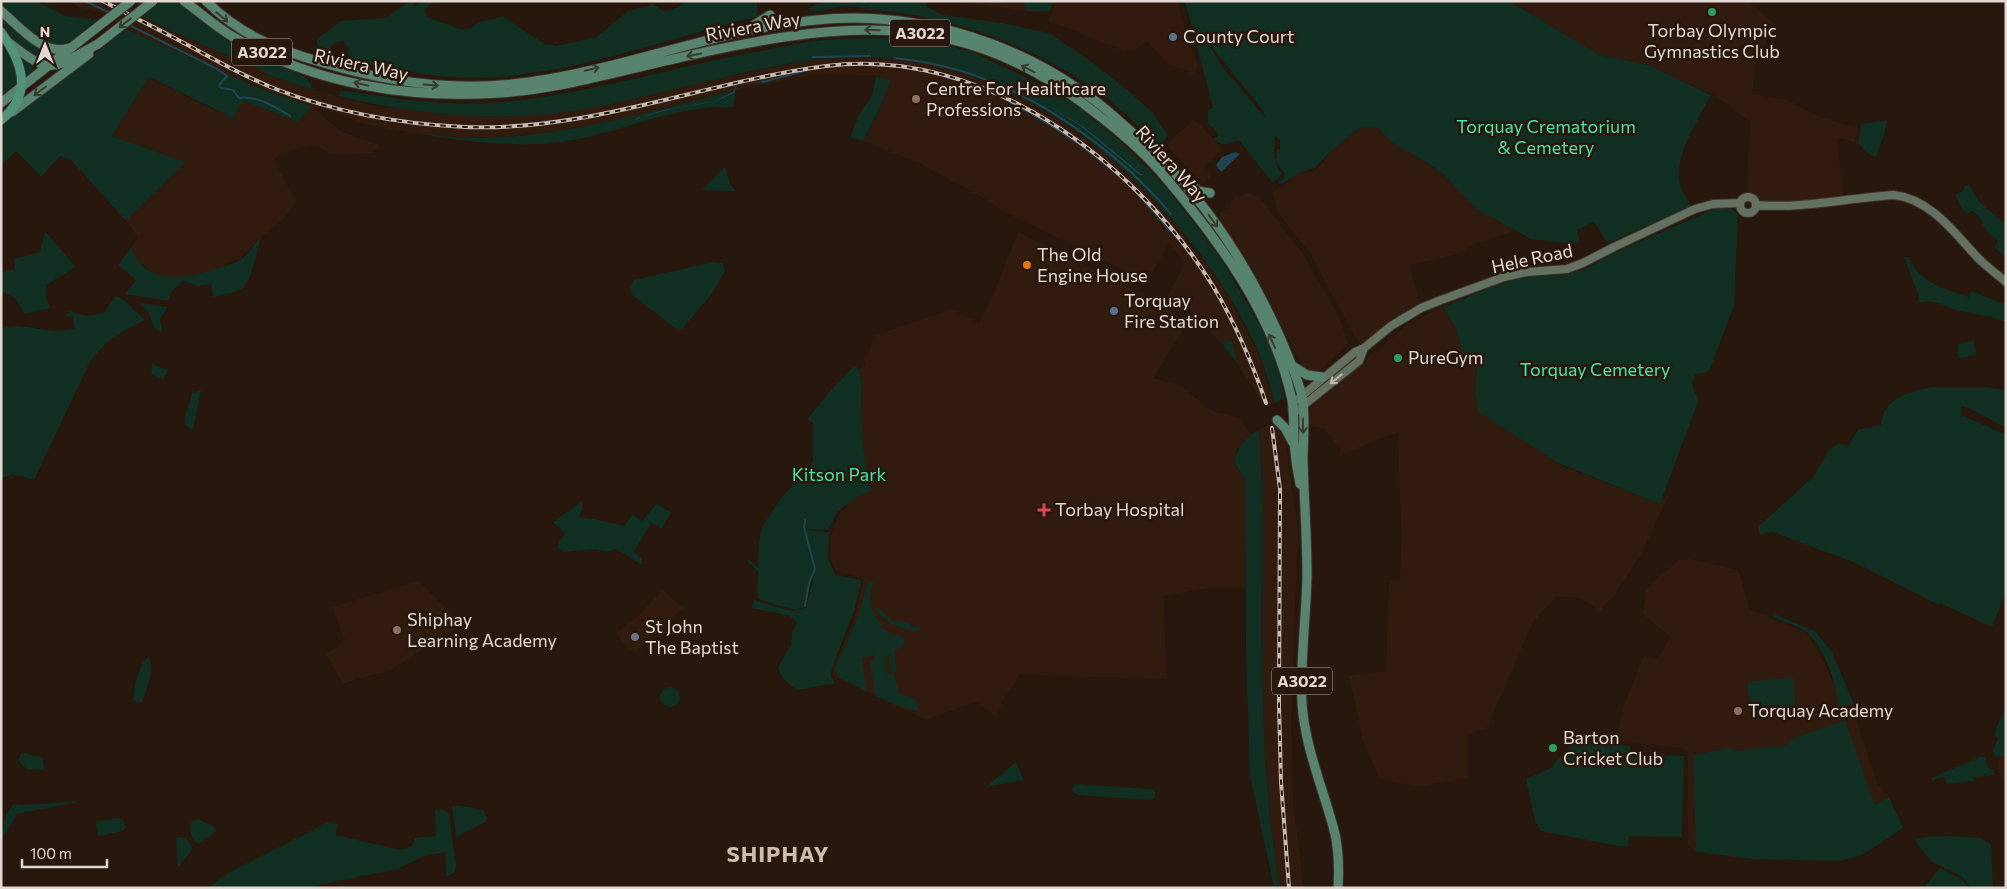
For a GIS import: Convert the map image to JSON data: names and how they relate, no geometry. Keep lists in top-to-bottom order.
{
  "streets": {
    "main road": ["Riviera Way", "A3022", "Hele Road"]
  },
  "crossings": [
    ["Riviera Way", "A3022"],
    ["Riviera Way", "Hele Road"],
    ["A3022", "Hele Road"]
  ],
  "districts": ["SHIPHAY"],
  "parks": ["Torquay Crematorium & Cemetery", "Torquay Cemetery", "Kitson Park"],
  "places": {
    "other": [
      "Torbay Olympic Gymnastics Club",
      "County Court",
      "Centre For Healthcare Professions",
      "The Old Engine House",
      "Torquay Fire Station",
      "PureGym",
      "Shiphay Learning Academy",
      "St John The Baptist",
      "Torquay Academy",
      "Barton Cricket Club"
    ],
    "health": ["Torbay Hospital"]
  },
  "scale_bar": "100 m",
  "north": "top"
}
